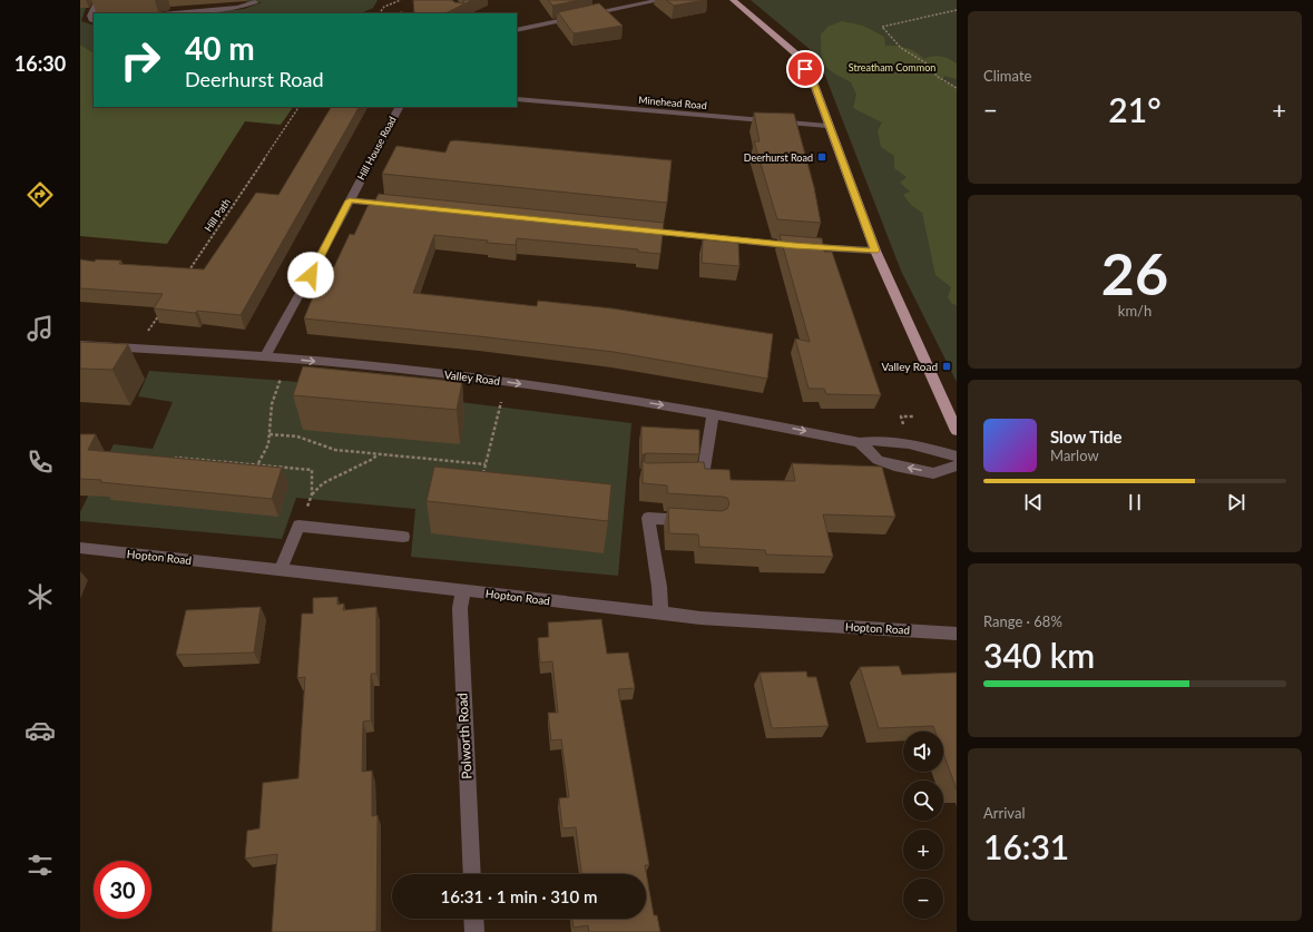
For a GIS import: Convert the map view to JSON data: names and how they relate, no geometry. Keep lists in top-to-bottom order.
{
  "streets": {
    "street": [
      "Minehead Road",
      "Hill House Road",
      "Valley Road",
      "Hopton Road",
      "Polworth Road"
    ],
    "path": ["Hill Path"]
  },
  "crossings": [
    ["Hill House Road", "Valley Road"],
    ["Hopton Road", "Polworth Road"]
  ],
  "one_way": ["Valley Road"],
  "parks": ["Streatham Common"],
  "places": {
    "transit": ["Deerhurst Road", "Valley Road"]
  },
  "page": {
    "tabs": "16:30",
    "tile": [
      "Climate",
      ["26", "km/h"],
      ["Range · 68%", "340 km"],
      ["Arrival", "16:31"]
    ],
    "turn": ["40 m", "Deerhurst Road"],
    "heat": ["−", "21°", "+"],
    "song": ["Slow Tide", "Marlow"],
    "map_buttons": ["+", "−"],
    "limit": "30",
    "trip": "16:31 · 1 min · 310 m"
  }
}
